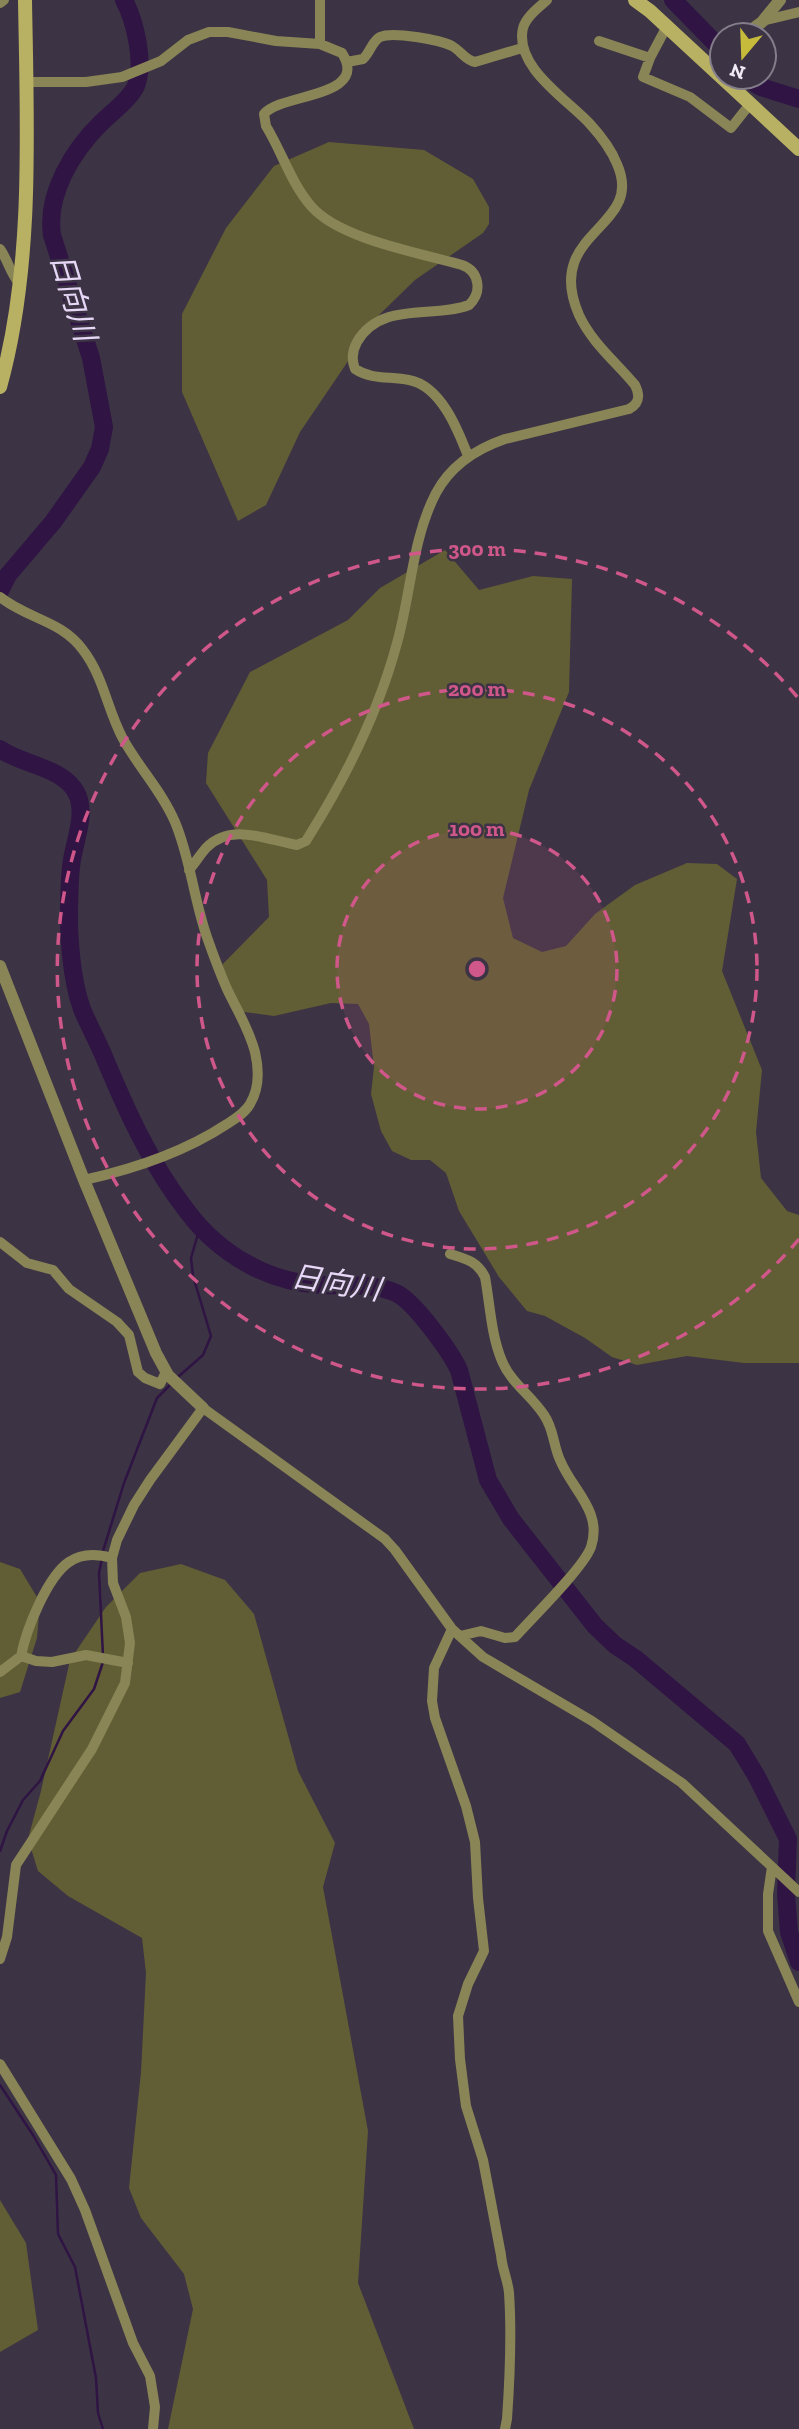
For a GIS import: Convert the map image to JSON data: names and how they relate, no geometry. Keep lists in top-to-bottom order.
{
  "water": ["日向川"],
  "north": "bottom",
  "rings": ["300 m", "200 m", "100 m"]
}
